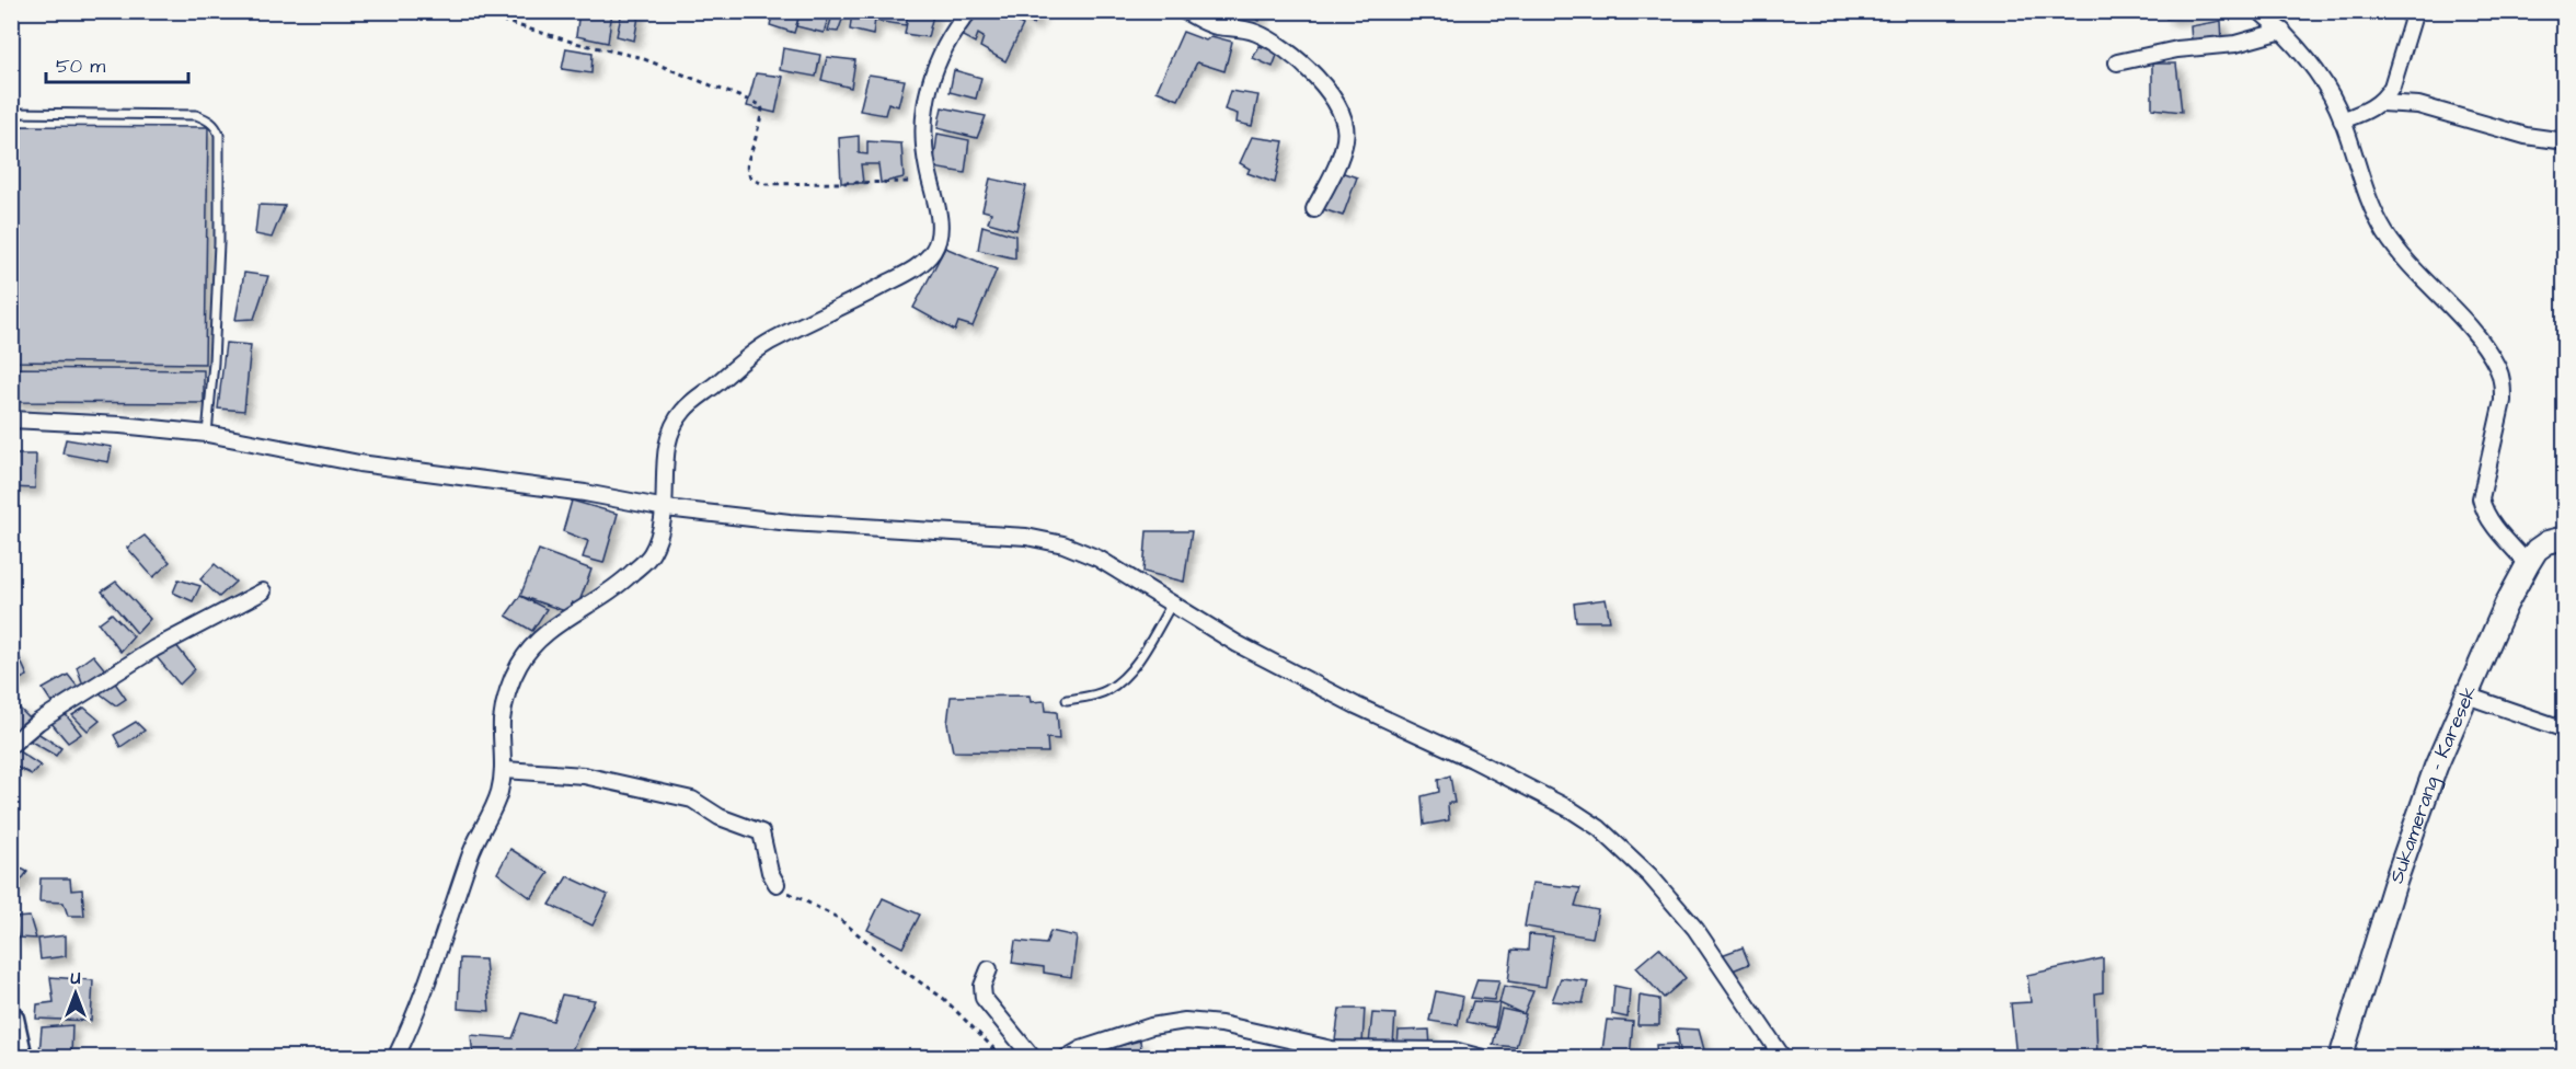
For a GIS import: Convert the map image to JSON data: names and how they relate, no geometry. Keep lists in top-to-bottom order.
{
  "streets": {
    "street": ["Sukamerang - Karesek"]
  },
  "scale_bar": "50 m",
  "north": "top"
}
